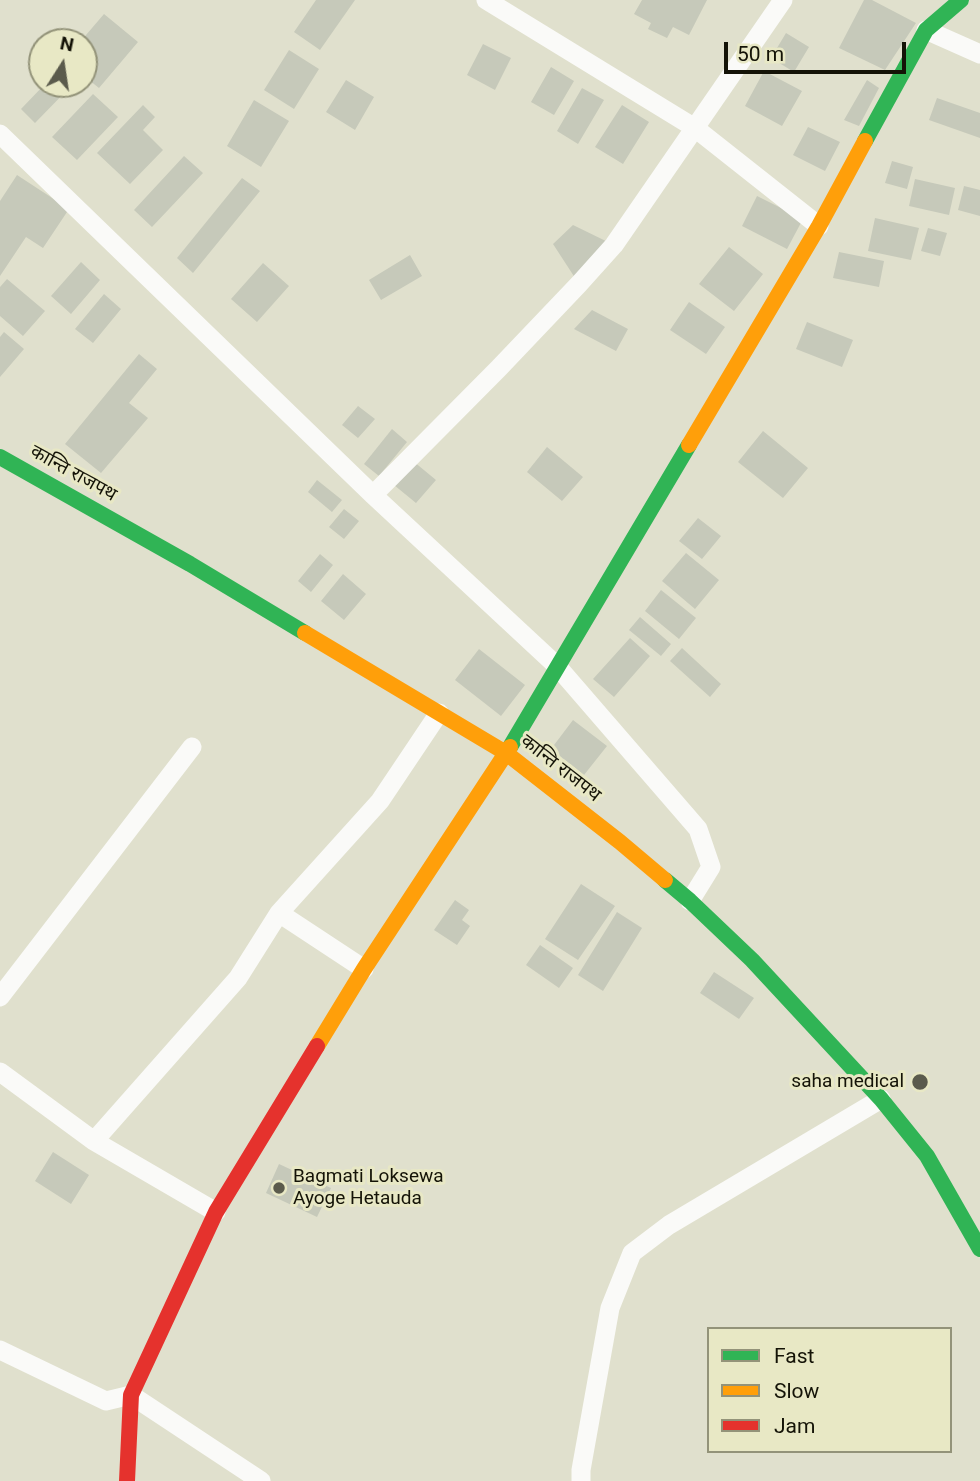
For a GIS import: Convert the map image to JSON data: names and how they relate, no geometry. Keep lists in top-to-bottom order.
{
  "streets": {
    "street": ["कान्ति राजपथ"]
  },
  "places": ["saha medical", "Bagmati Loksewa Ayoge Hetauda"],
  "legend": ["Fast", "Slow", "Jam"],
  "scale_bar": "50 m",
  "north": "top"
}
